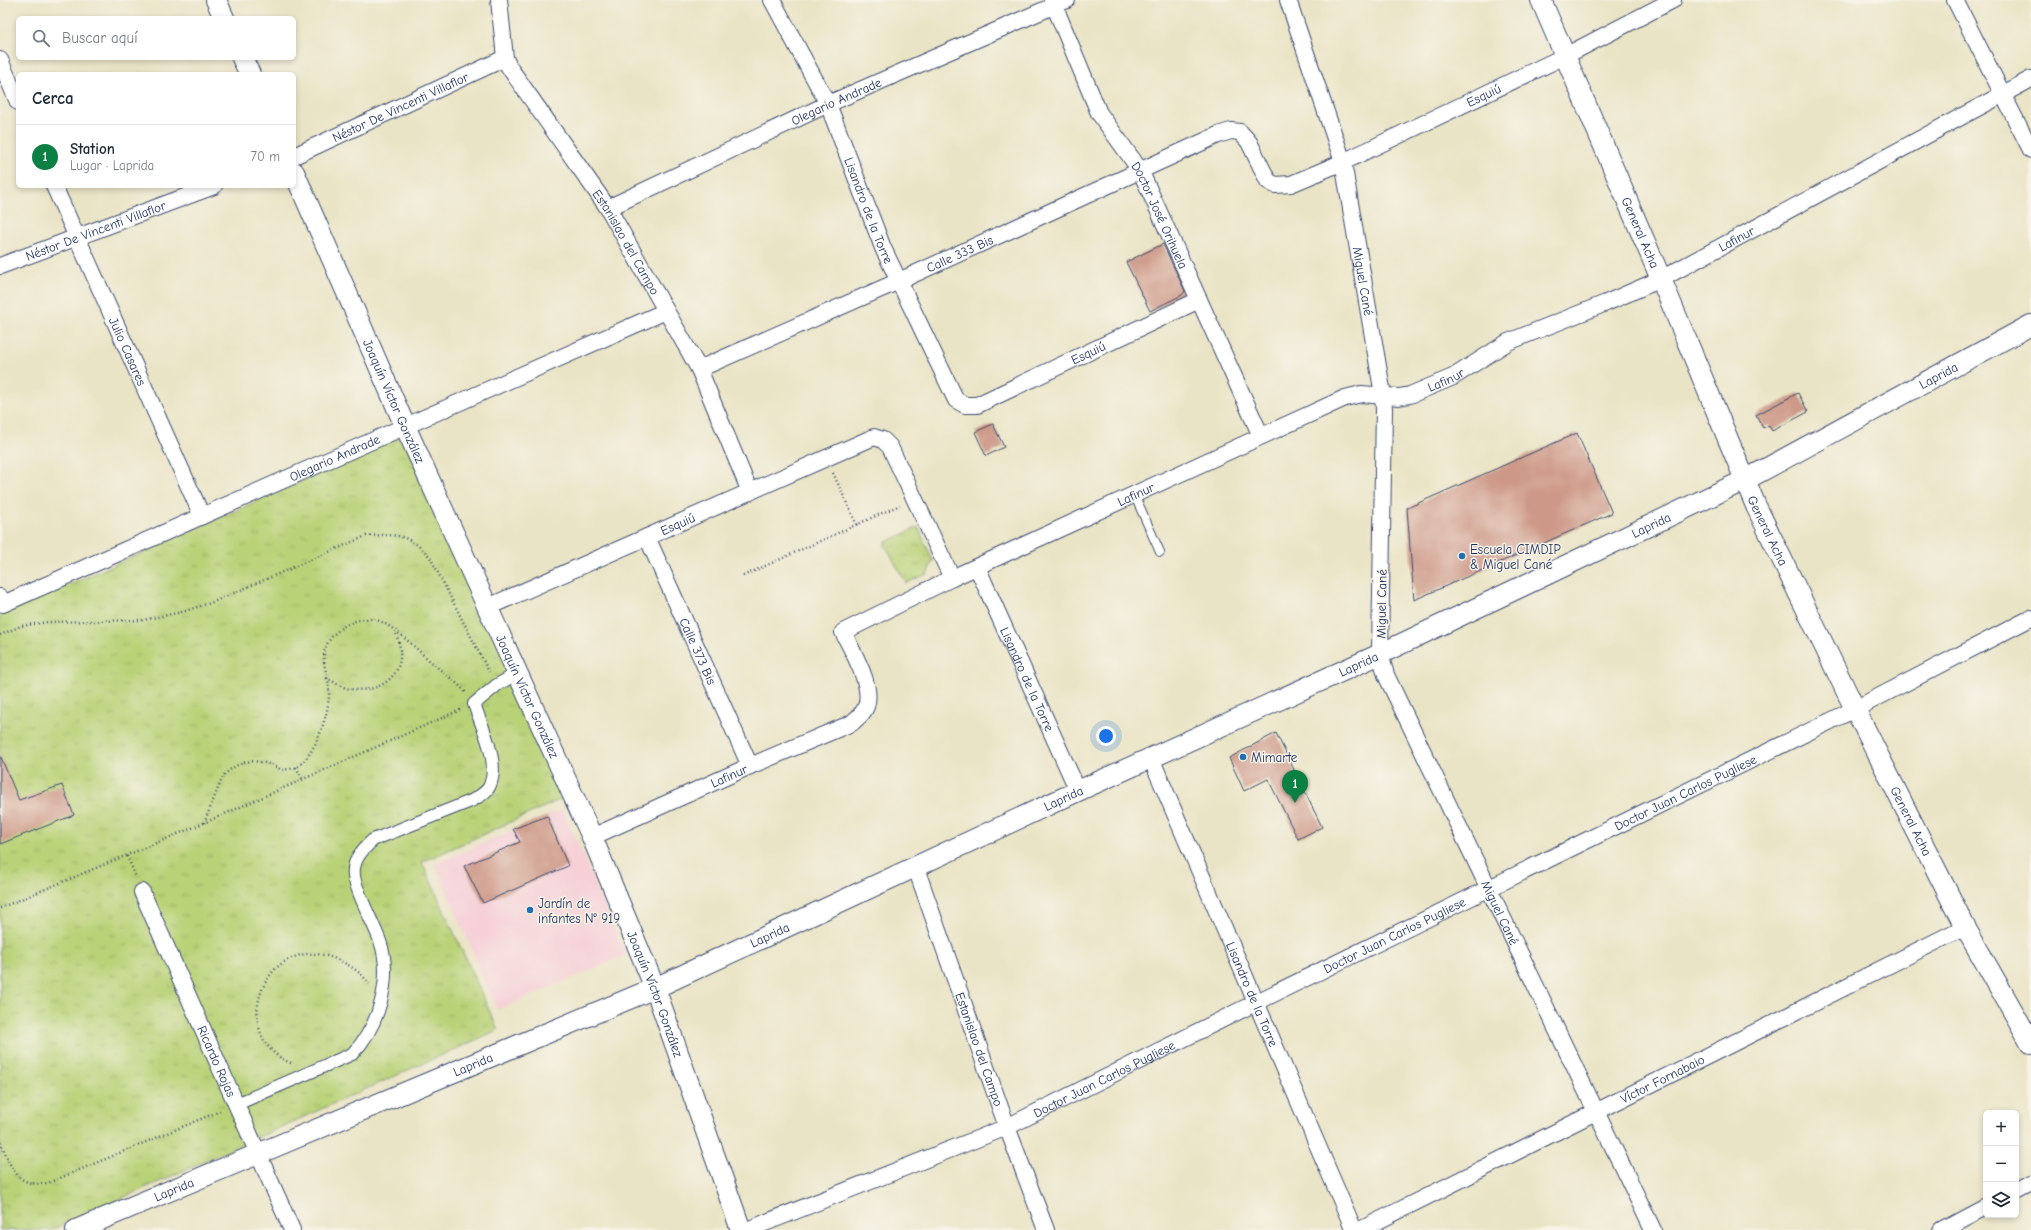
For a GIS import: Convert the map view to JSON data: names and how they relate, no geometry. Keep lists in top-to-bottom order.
{
  "streets": {
    "street": [
      "Esquiú",
      "Olegario Andrade",
      "Néstor De Vincenti Villaflor",
      "Lisandro de la Torre",
      "Doctor José Orihuela",
      "General Acha",
      "Lafinur",
      "Estanislao del Campo",
      "Calle 333 Bis",
      "Miguel Cané",
      "Julio Casares",
      "Laprida",
      "Joaquín Víctor González",
      "Calle 373 Bis",
      "Doctor Juan Carlos Pugliese",
      "Ricardo Rojas",
      "Víctor Fornabaio"
    ]
  },
  "crossings": [
    ["Esquiú", "Lisandro de la Torre"],
    ["Esquiú", "Doctor José Orihuela"],
    ["Esquiú", "General Acha"],
    ["Esquiú", "Estanislao del Campo"],
    ["Esquiú", "Calle 333 Bis"],
    ["Esquiú", "Miguel Cané"],
    ["Esquiú", "Joaquín Víctor González"],
    ["Esquiú", "Calle 373 Bis"],
    ["Olegario Andrade", "Lisandro de la Torre"],
    ["Olegario Andrade", "Doctor José Orihuela"],
    ["Olegario Andrade", "Estanislao del Campo"],
    ["Olegario Andrade", "Julio Casares"],
    ["Olegario Andrade", "Joaquín Víctor González"],
    ["Néstor De Vincenti Villaflor", "Estanislao del Campo"],
    ["Néstor De Vincenti Villaflor", "Julio Casares"],
    ["Lisandro de la Torre", "Lafinur"],
    ["Lisandro de la Torre", "Calle 333 Bis"],
    ["Lisandro de la Torre", "Laprida"],
    ["Lisandro de la Torre", "Doctor Juan Carlos Pugliese"],
    ["Doctor José Orihuela", "Lafinur"],
    ["Doctor José Orihuela", "Calle 333 Bis"],
    ["General Acha", "Lafinur"],
    ["General Acha", "Laprida"],
    ["General Acha", "Doctor Juan Carlos Pugliese"],
    ["General Acha", "Víctor Fornabaio"],
    ["Lafinur", "Miguel Cané"],
    ["Lafinur", "Joaquín Víctor González"],
    ["Lafinur", "Calle 373 Bis"],
    ["Estanislao del Campo", "Calle 333 Bis"],
    ["Estanislao del Campo", "Laprida"],
    ["Estanislao del Campo", "Doctor Juan Carlos Pugliese"],
    ["Miguel Cané", "Laprida"],
    ["Miguel Cané", "Doctor Juan Carlos Pugliese"],
    ["Miguel Cané", "Víctor Fornabaio"],
    ["Laprida", "Joaquín Víctor González"],
    ["Laprida", "Ricardo Rojas"]
  ],
  "places": ["Escuela CIMDIP & Miguel Cané", "Mimarte", "Jardín de infantes N° 919"],
  "page": {
    "search": "Buscar aquí",
    "heading": "Cerca",
    "list": [
      {
        "mark": "1",
        "name": "Station",
        "note": "Lugar · Laprida",
        "value": "70 m"
      }
    ],
    "pins": "1",
    "map_buttons": ["+", "−"]
  }
}
